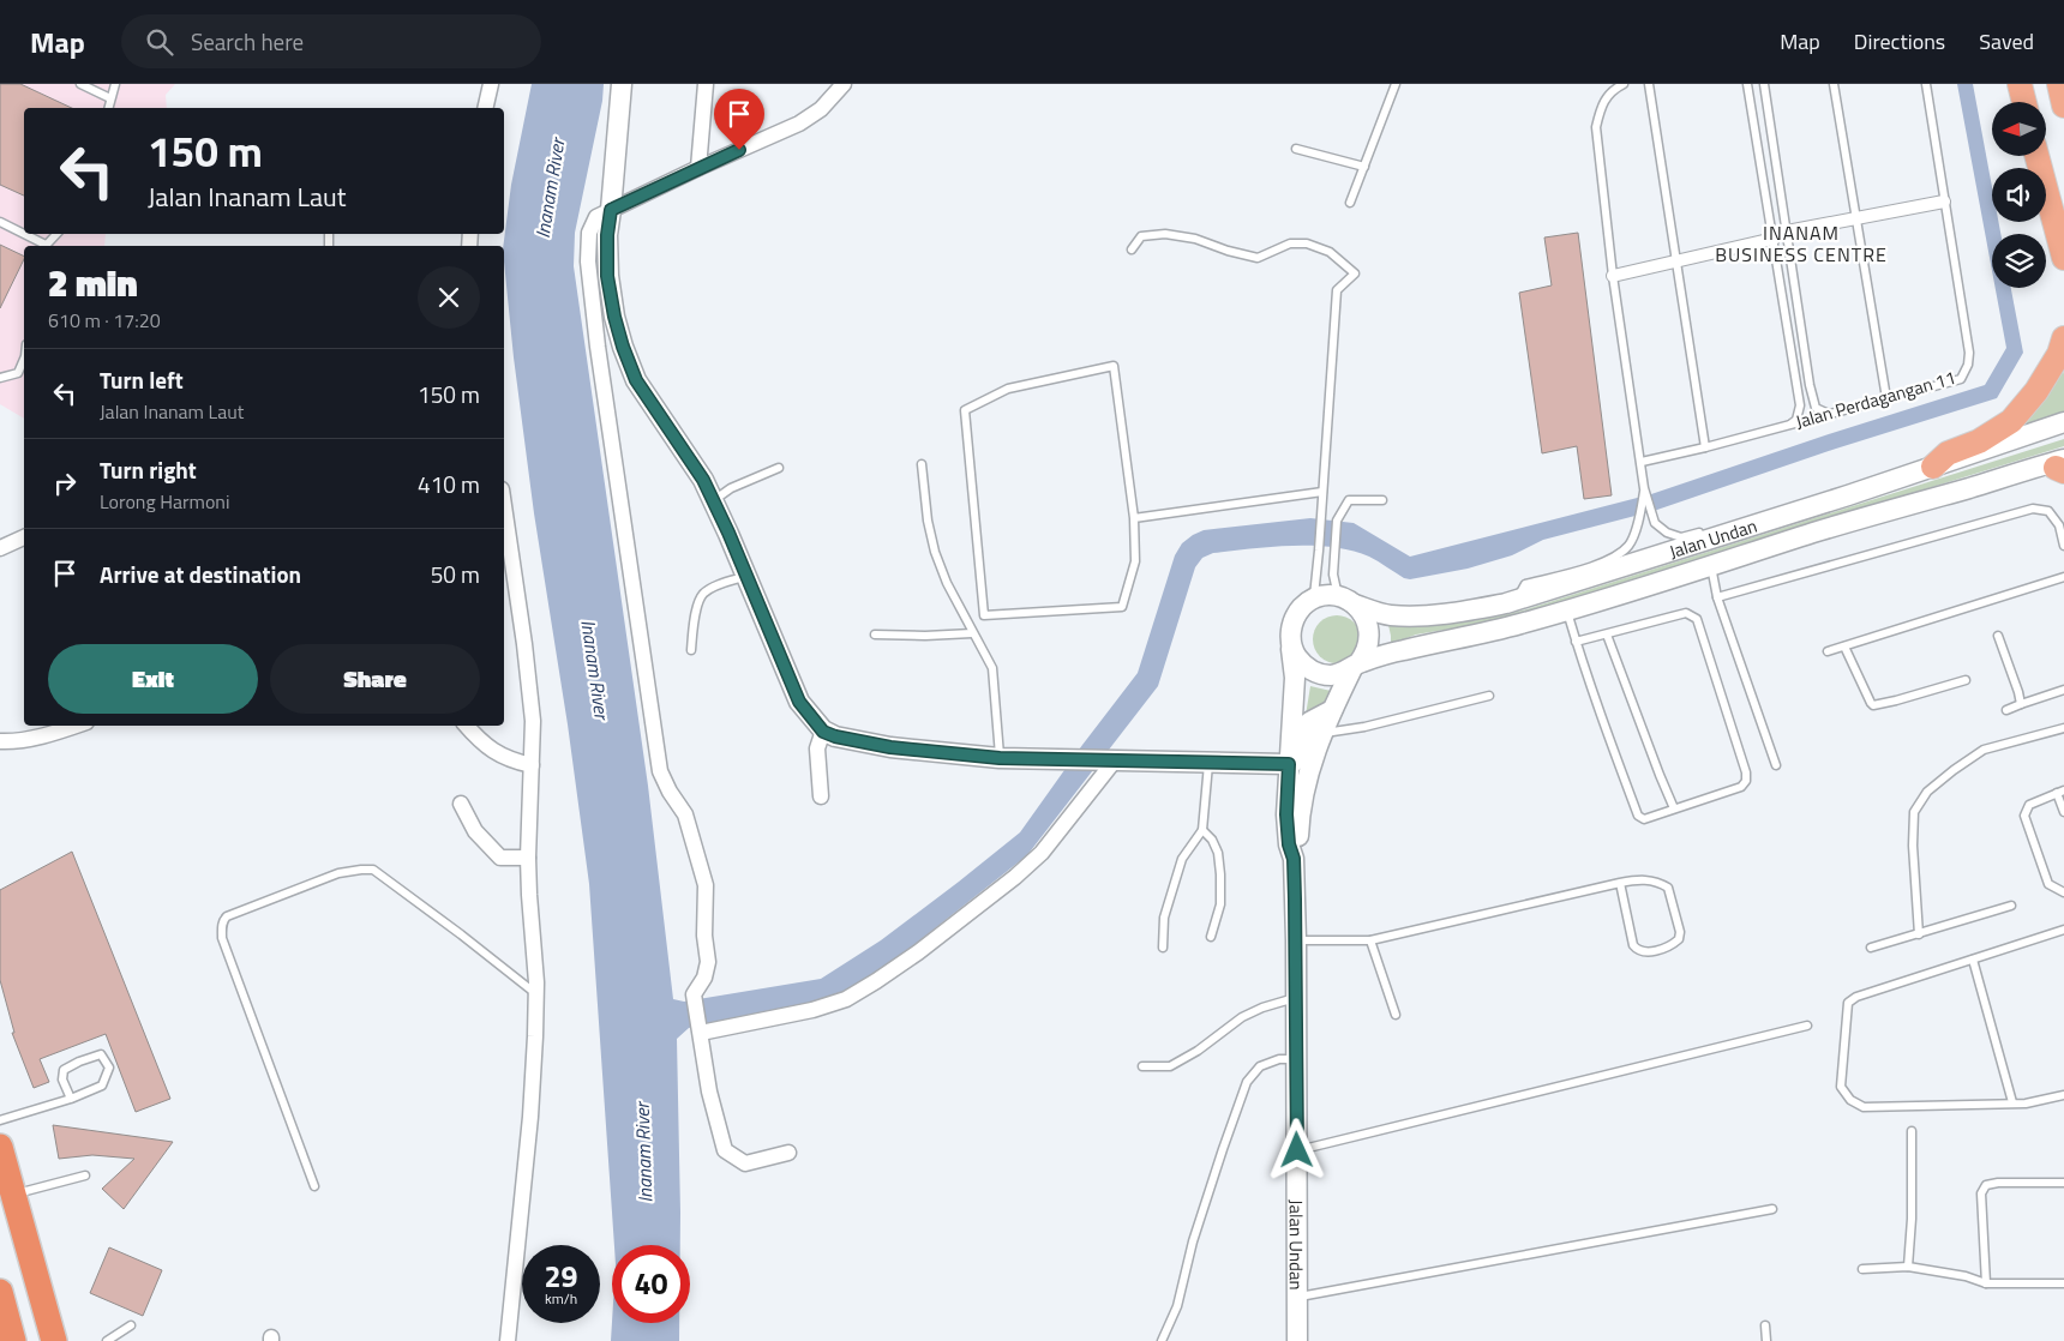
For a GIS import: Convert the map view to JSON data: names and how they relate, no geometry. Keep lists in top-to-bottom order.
{
  "streets": {
    "street": ["Jalan Undan"],
    "lane": ["Jalan Perdagangan 11"]
  },
  "districts": ["INANAM BUSINESS CENTRE"],
  "water": ["Inanam River"],
  "north": "left",
  "page": {
    "header": "Map",
    "search": "Search here",
    "nav": ["Map", "Directions", "Saved"],
    "turn": ["150 m", "Jalan Inanam Laut"],
    "heading": ["2 min", "610 m · 17:20"],
    "list": [
      {
        "name": "Turn left",
        "note": "Jalan Inanam Laut",
        "value": "150 m"
      },
      {
        "name": "Turn right",
        "note": "Lorong Harmoni",
        "value": "410 m"
      },
      {
        "name": "Arrive at destination",
        "value": "50 m"
      }
    ],
    "buttons": ["Exit", "Share"],
    "speed": "29 km/h",
    "limit": "40"
  }
}
